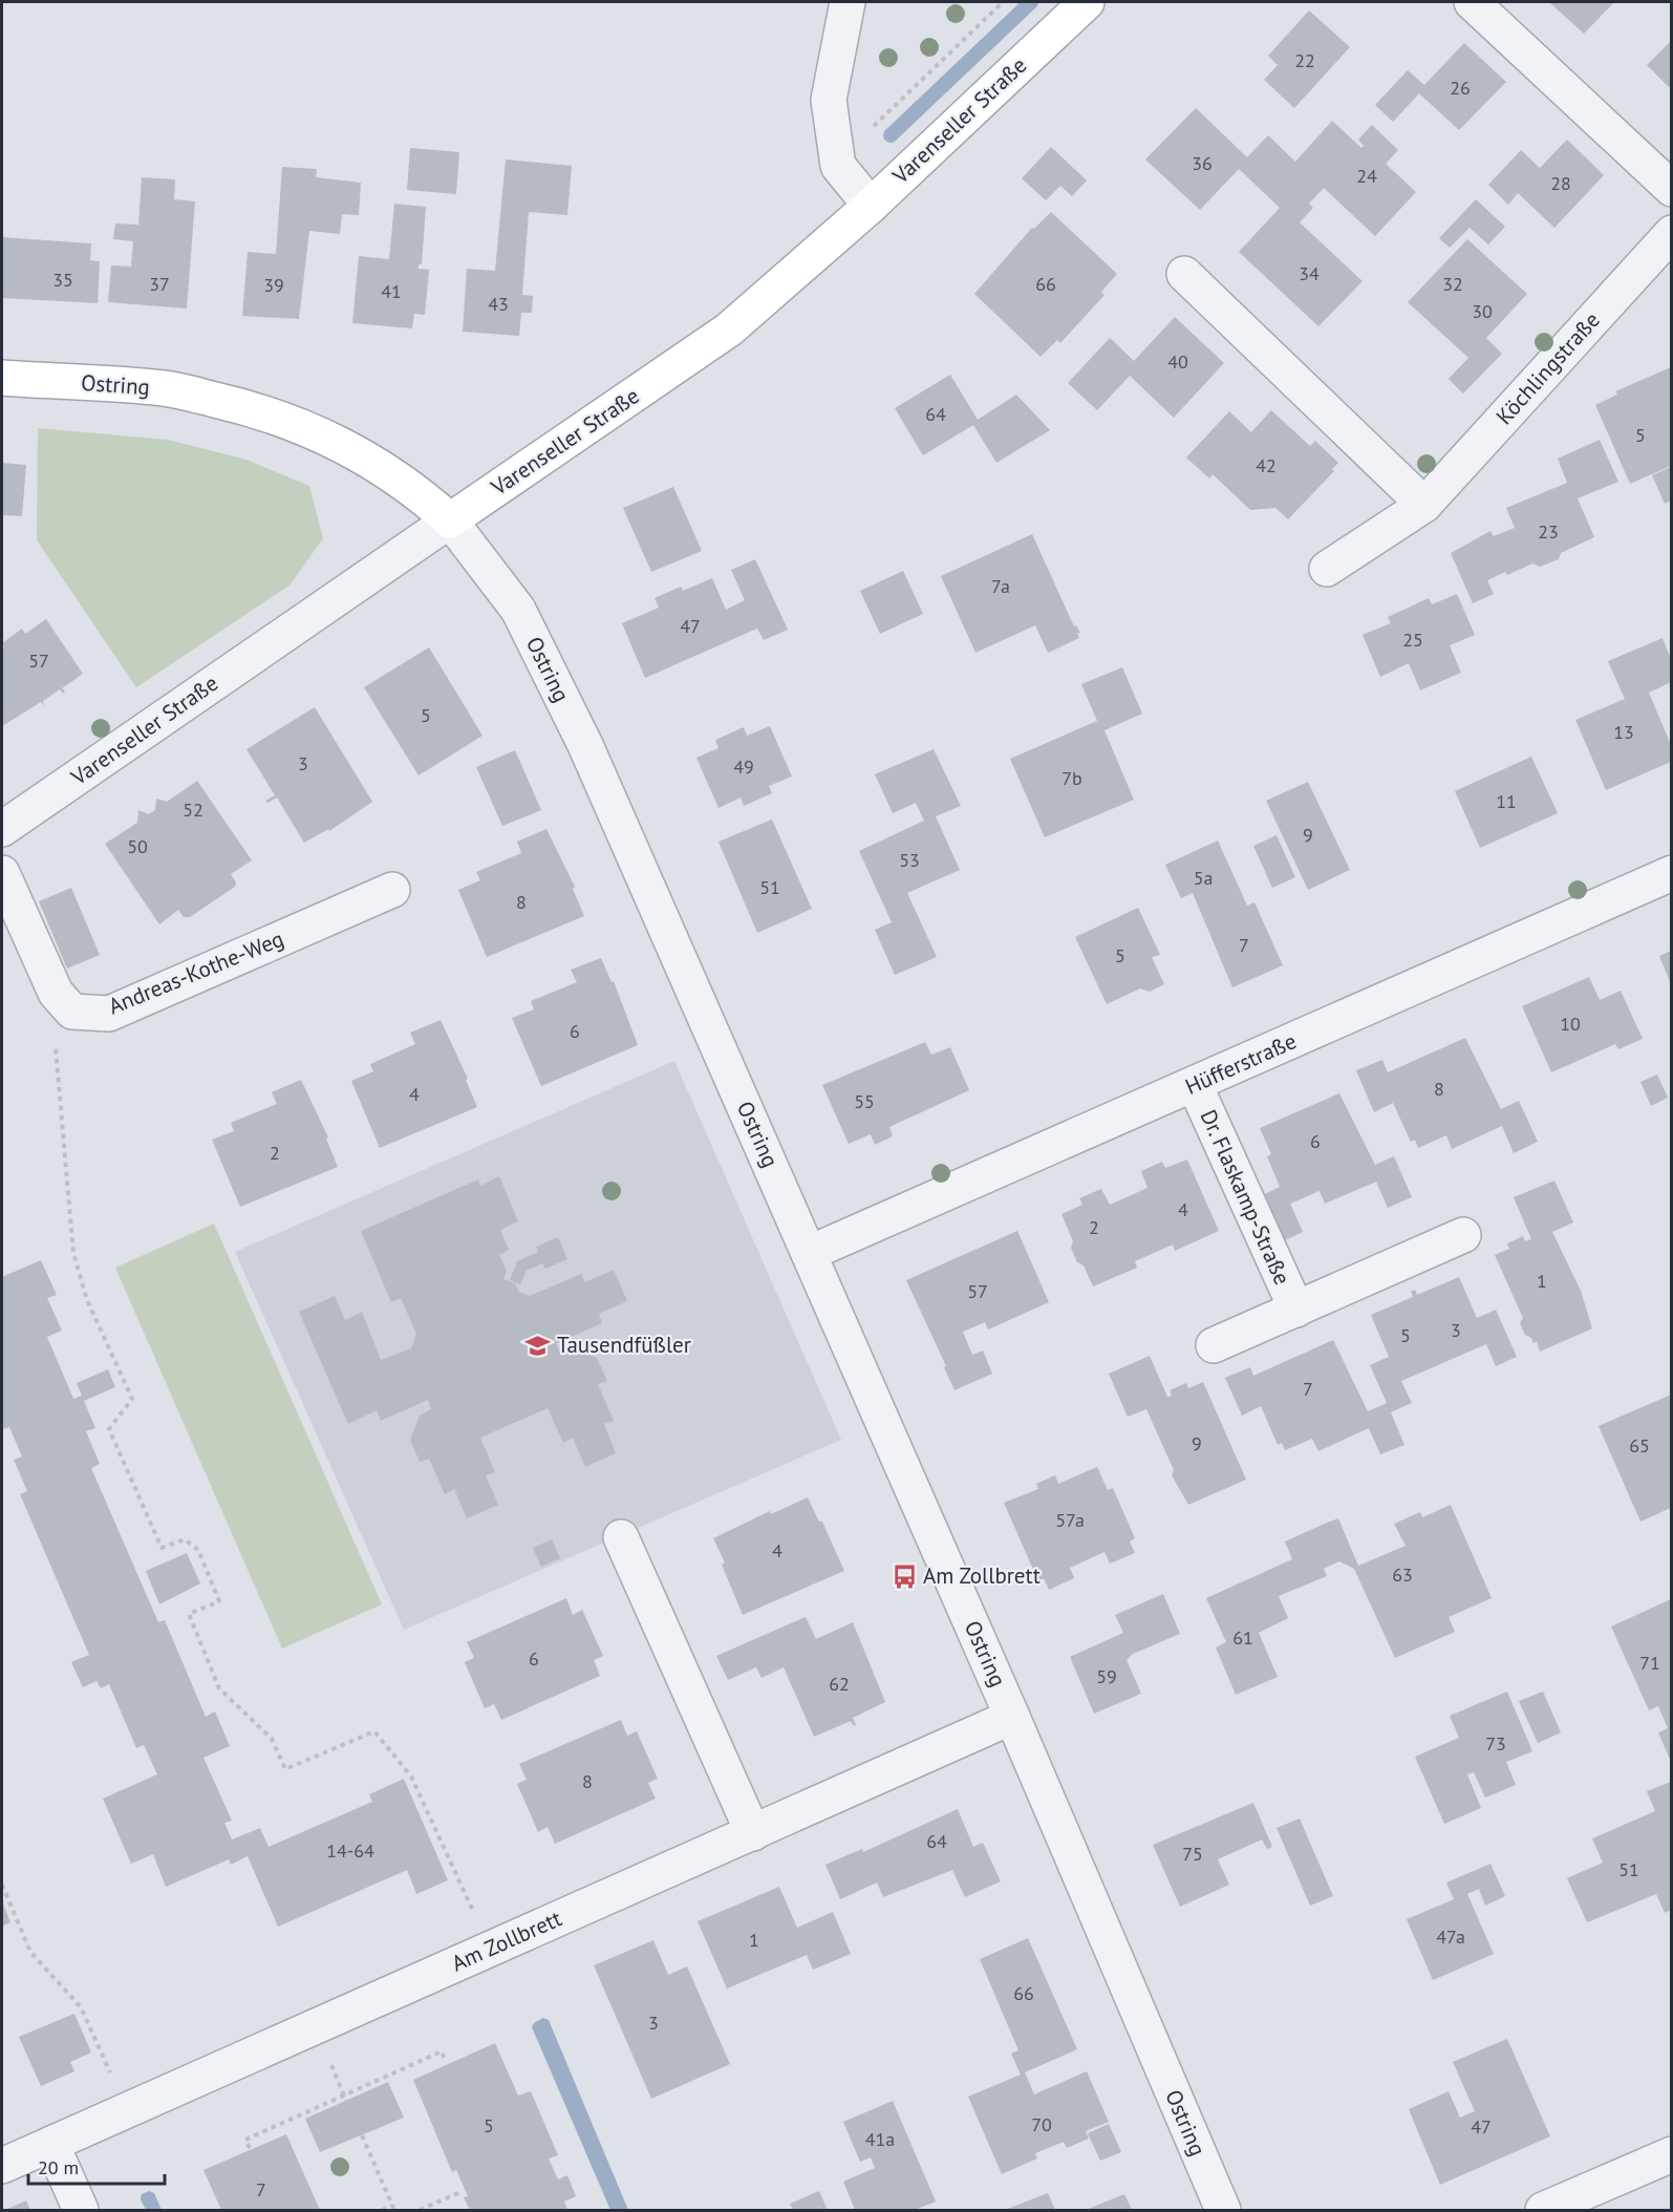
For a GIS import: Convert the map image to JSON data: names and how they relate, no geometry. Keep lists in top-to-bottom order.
{
  "streets": {
    "main road": ["Varenseller Straße", "Ostring"],
    "street": [
      "Köchlingstraße",
      "Andreas-Kothe-Weg",
      "Hüfferstraße",
      "Dr. Flaskamp-Straße",
      "Am Zollbrett"
    ]
  },
  "crossings": [
    ["Varenseller Straße", "Ostring"],
    ["Ostring", "Hüfferstraße"],
    ["Ostring", "Am Zollbrett"],
    ["Hüfferstraße", "Dr. Flaskamp-Straße"]
  ],
  "places": {
    "school or university": ["Tausendfüßler"],
    "bus stop": ["Am Zollbrett"]
  },
  "house_numbers": [
    "22",
    "26",
    "36",
    "24",
    "28",
    "34",
    "35",
    "37",
    "66",
    "32",
    "39",
    "41",
    "43",
    "30",
    "40",
    "64",
    "5",
    "42",
    "23",
    "7a",
    "47",
    "25",
    "57",
    "5",
    "13",
    "3",
    "49",
    "7b",
    "11",
    "52",
    "9",
    "50",
    "53",
    "5a",
    "51",
    "8",
    "7",
    "5",
    "10",
    "6",
    "8",
    "4",
    "55",
    "6",
    "2",
    "4",
    "2",
    "1",
    "57",
    "3",
    "5",
    "7",
    "9",
    "65",
    "57a",
    "4",
    "63",
    "61",
    "6",
    "71",
    "59",
    "62",
    "73",
    "8",
    "64",
    "14-64",
    "75",
    "51",
    "47a",
    "1",
    "66",
    "3",
    "70",
    "5",
    "47",
    "41a",
    "7"
  ],
  "scale_bar": "20 m"
}
